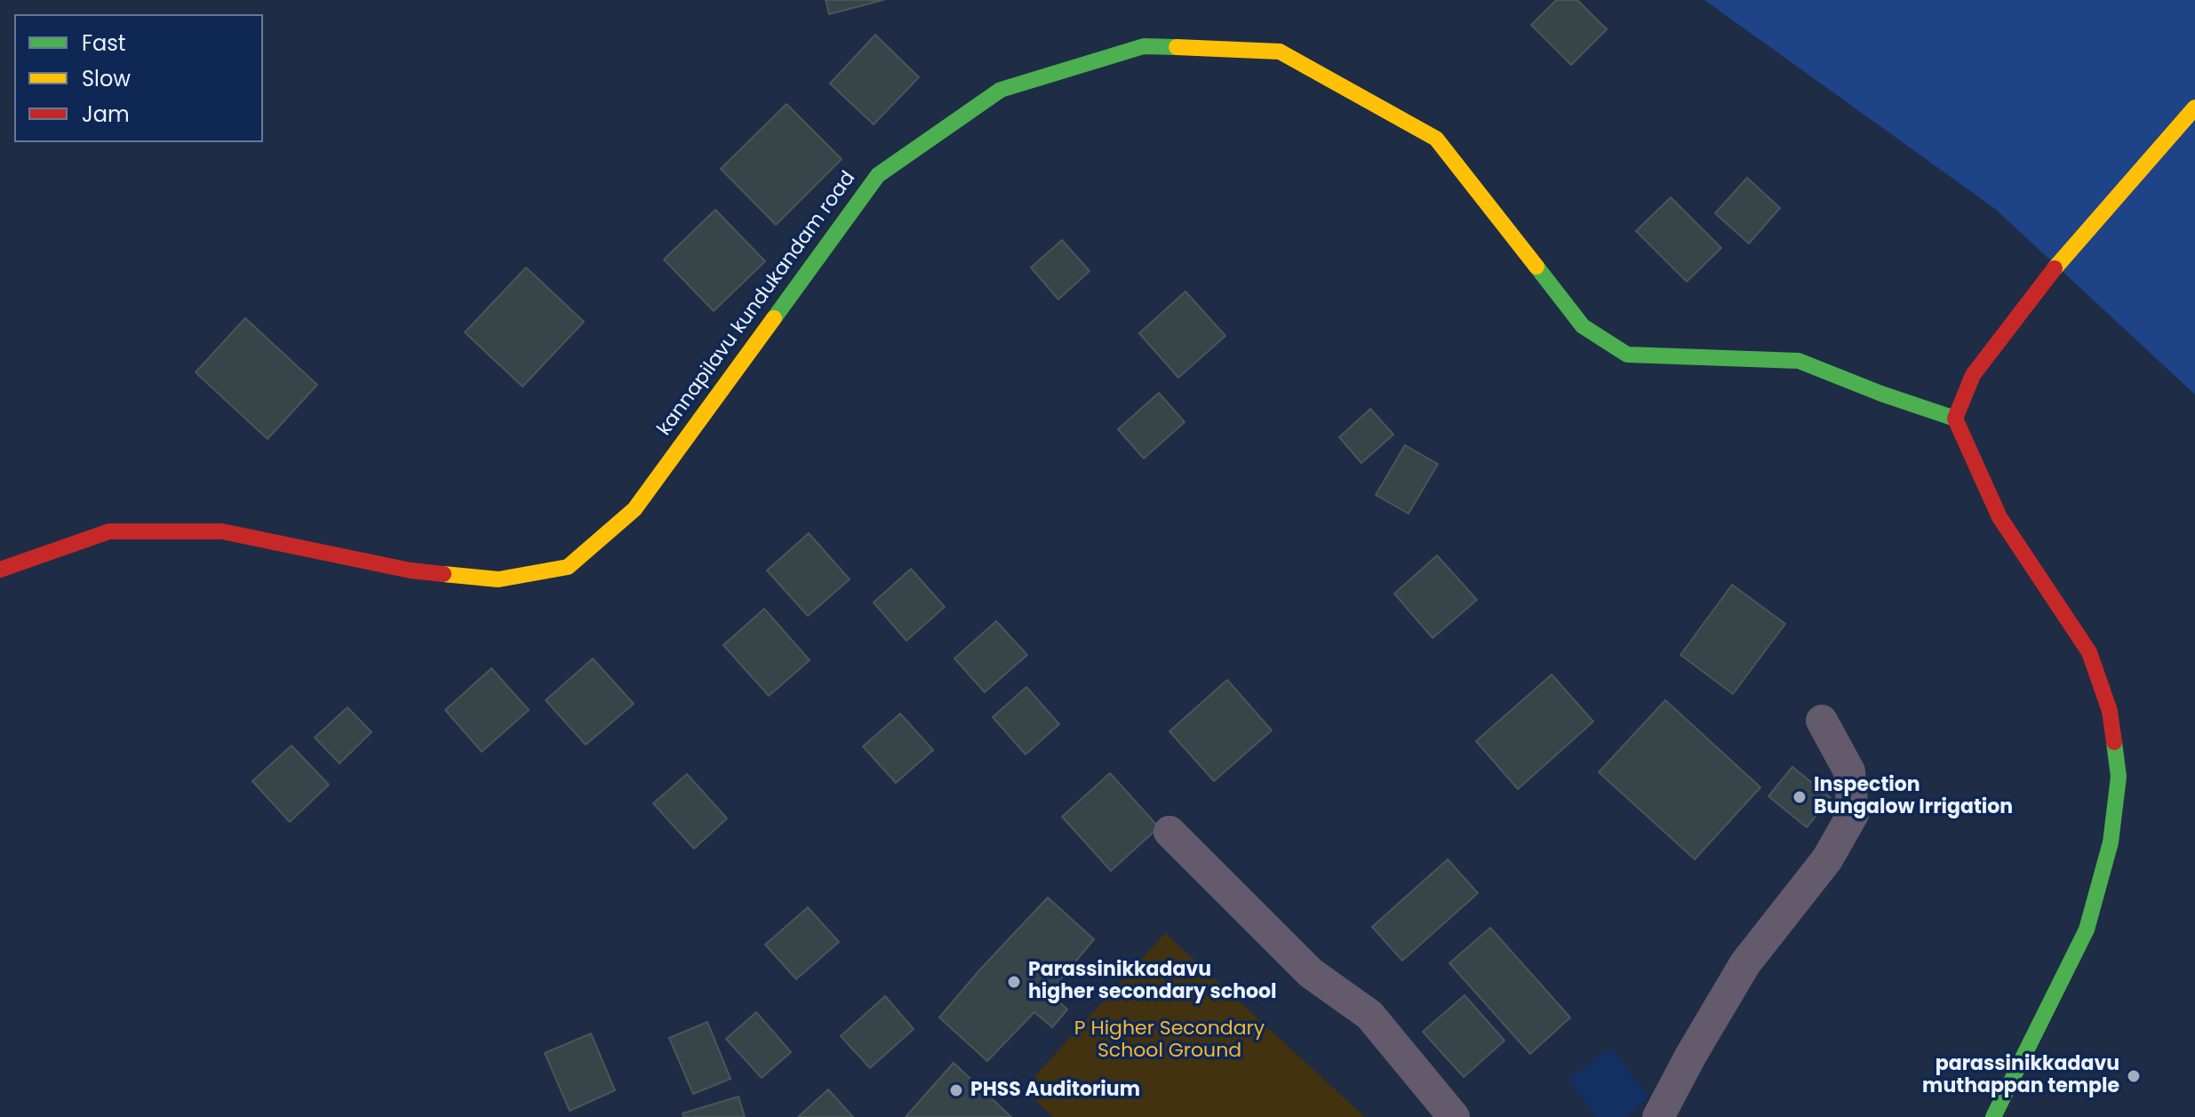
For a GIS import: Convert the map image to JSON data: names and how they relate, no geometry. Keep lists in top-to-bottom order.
{
  "streets": {
    "street": ["kannapilavu kundukandam road"]
  },
  "parks": ["P Higher Secondary School Ground"],
  "places": [
    "Inspection Bungalow Irrigation",
    "Parassinikkadavu higher secondary school",
    "parassinikkadavu muthappan temple",
    "PHSS Auditorium"
  ],
  "legend": ["Fast", "Slow", "Jam"]
}
